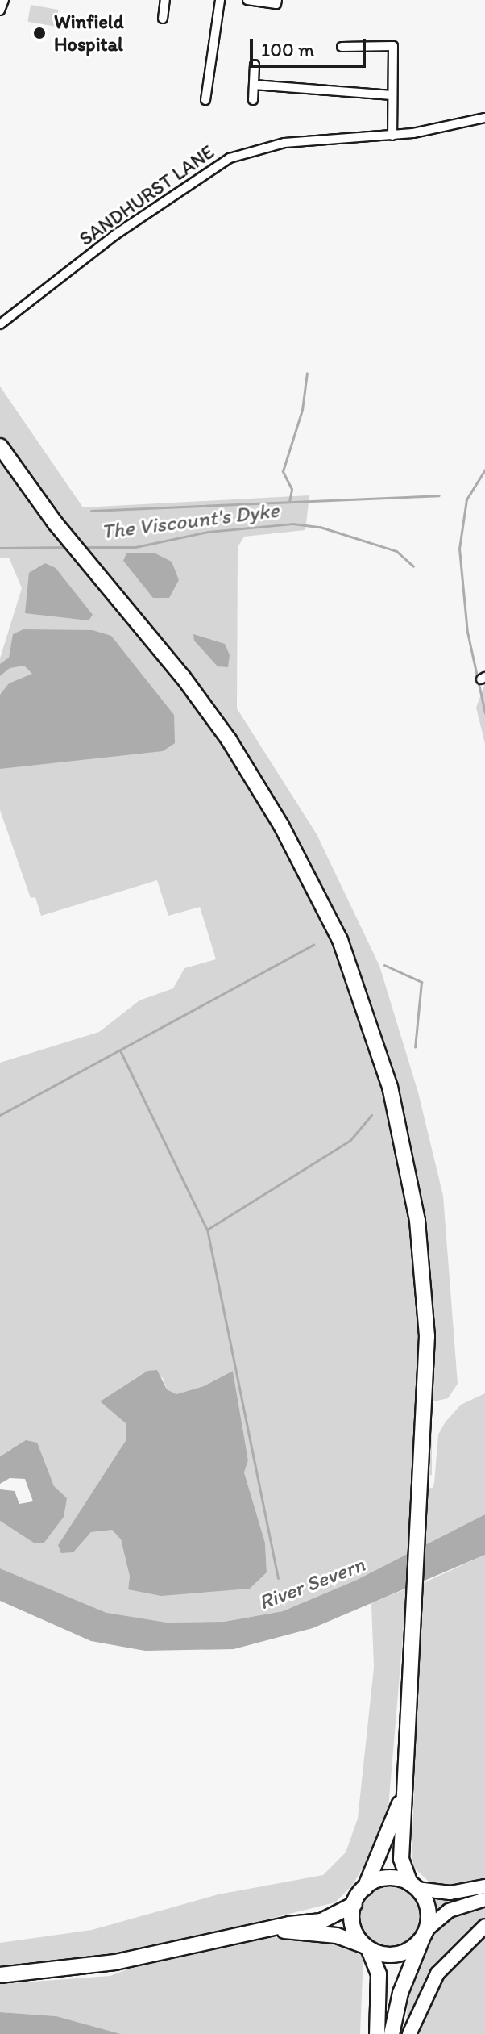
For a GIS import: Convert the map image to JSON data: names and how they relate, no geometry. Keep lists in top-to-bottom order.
{
  "streets": {
    "street": ["SANDHURST LANE"]
  },
  "water": ["The Viscount's Dyke", "River Severn"],
  "places": ["Winfield Hospital"],
  "scale_bar": "100 m"
}
